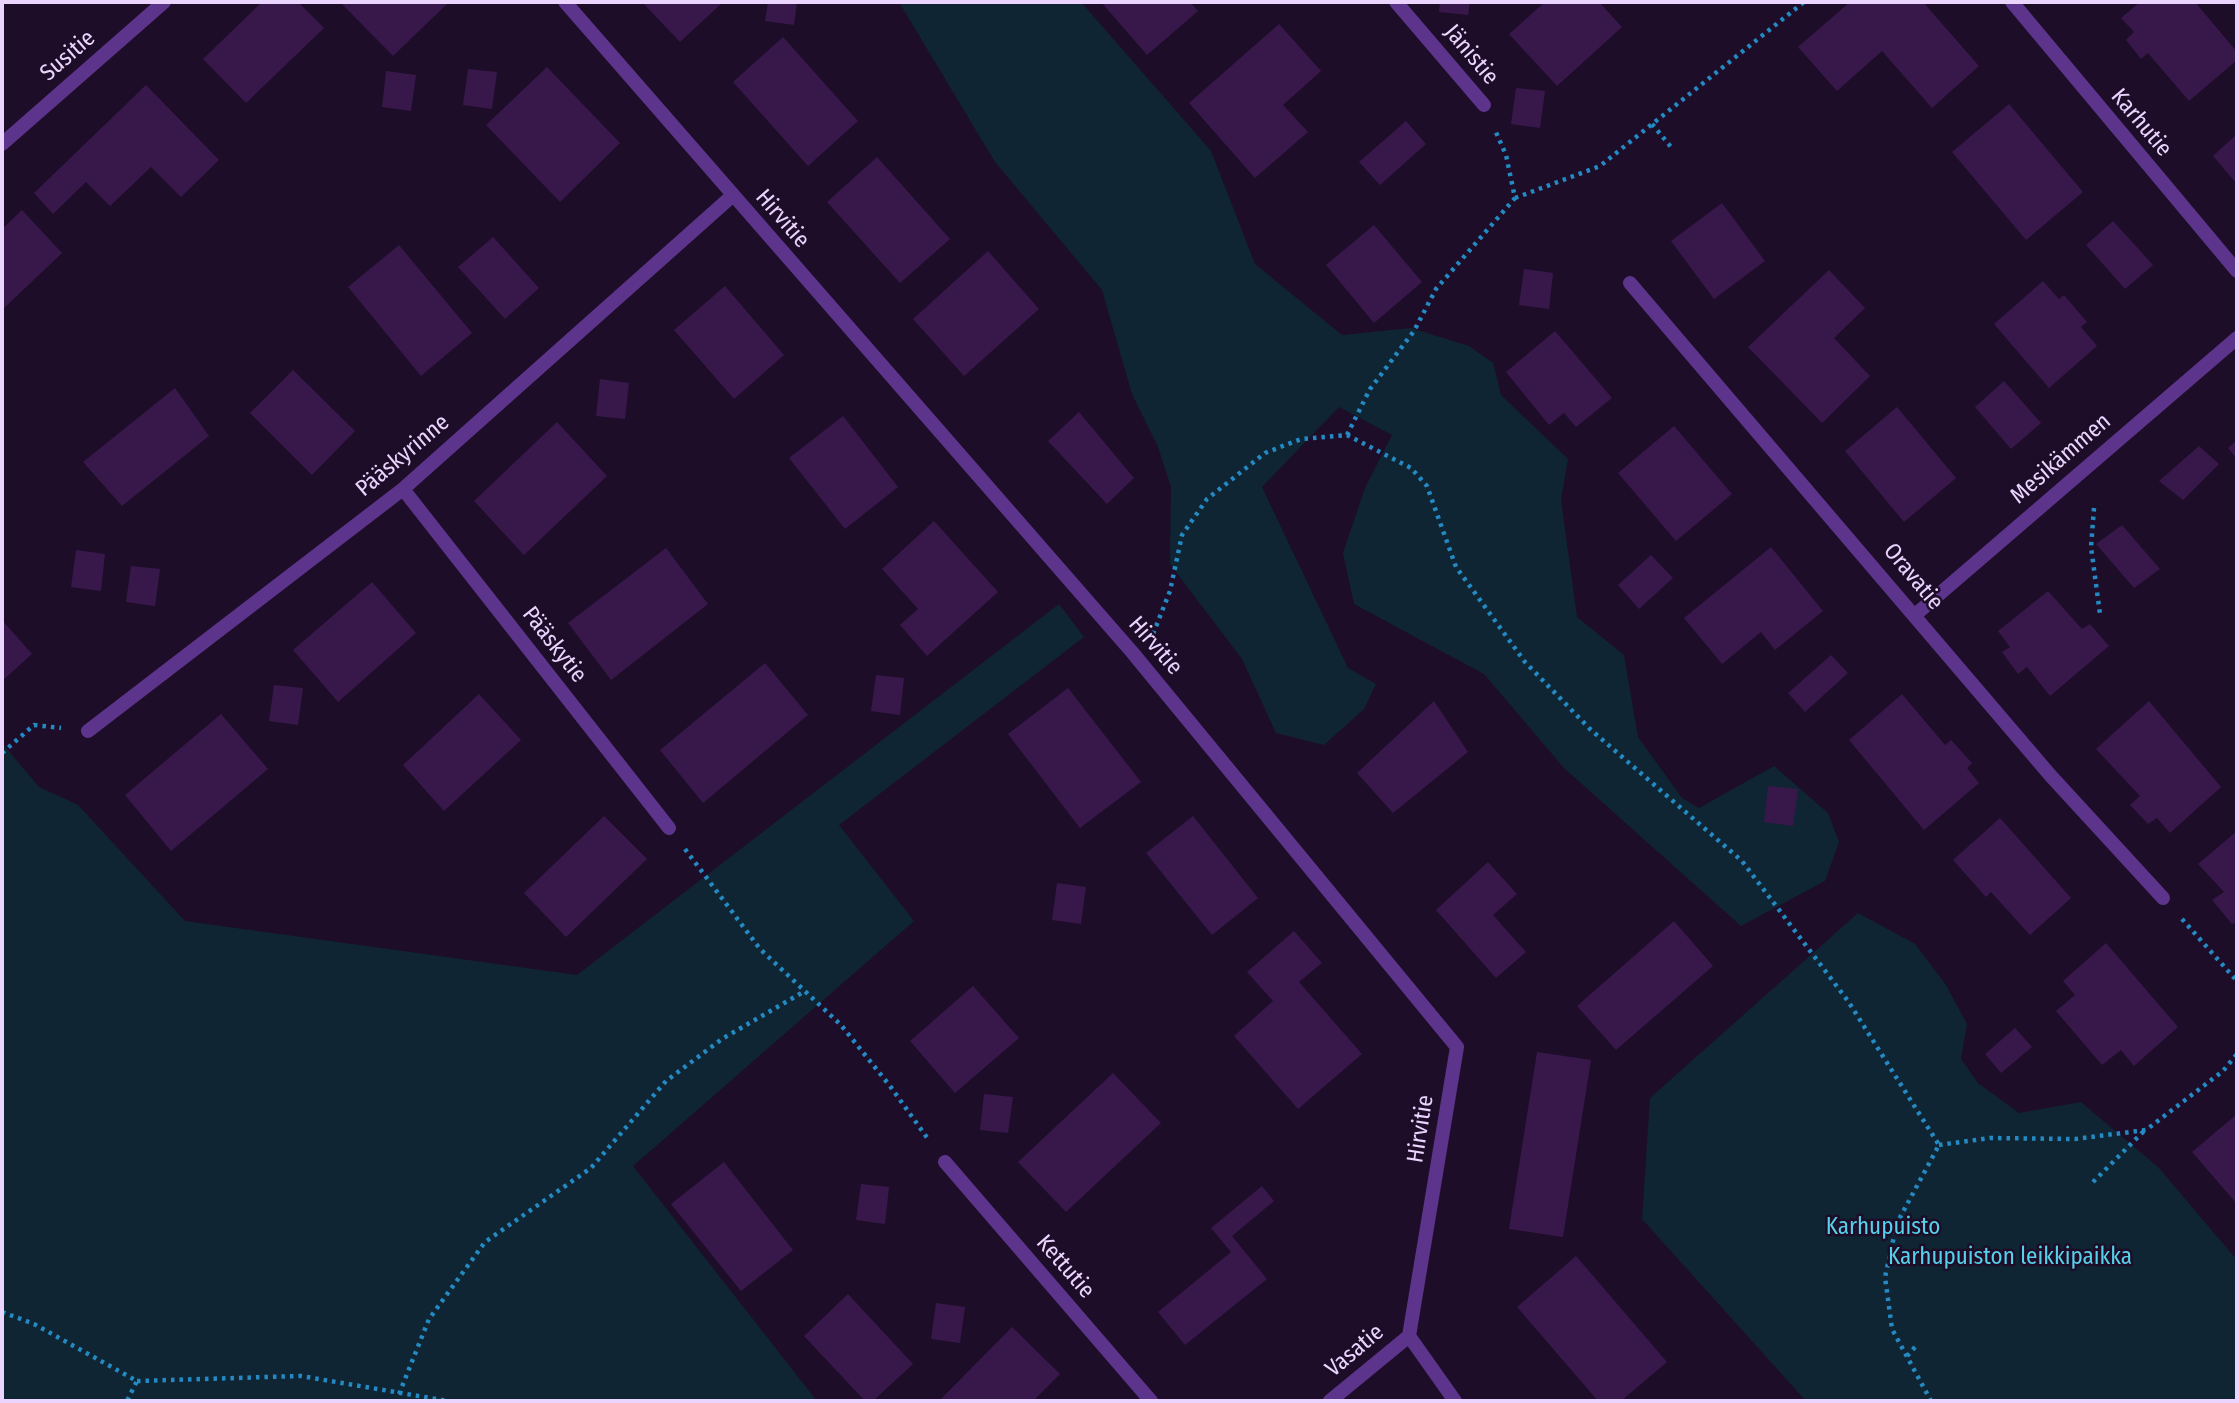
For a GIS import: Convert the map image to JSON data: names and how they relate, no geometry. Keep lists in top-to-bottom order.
{
  "streets": {
    "street": [
      "Jänistie",
      "Susitie",
      "Karhutie",
      "Hirvitie",
      "Pääskyrinne",
      "Mesikämmen",
      "Oravatie",
      "Pääskytie",
      "Kettutie",
      "Vasatie"
    ]
  },
  "crossings": [
    ["Hirvitie", "Pääskyrinne"],
    ["Hirvitie", "Vasatie"],
    ["Pääskyrinne", "Pääskytie"],
    ["Mesikämmen", "Oravatie"]
  ],
  "parks": ["Karhupuisto", "Karhupuiston leikkipaikka"]
}
